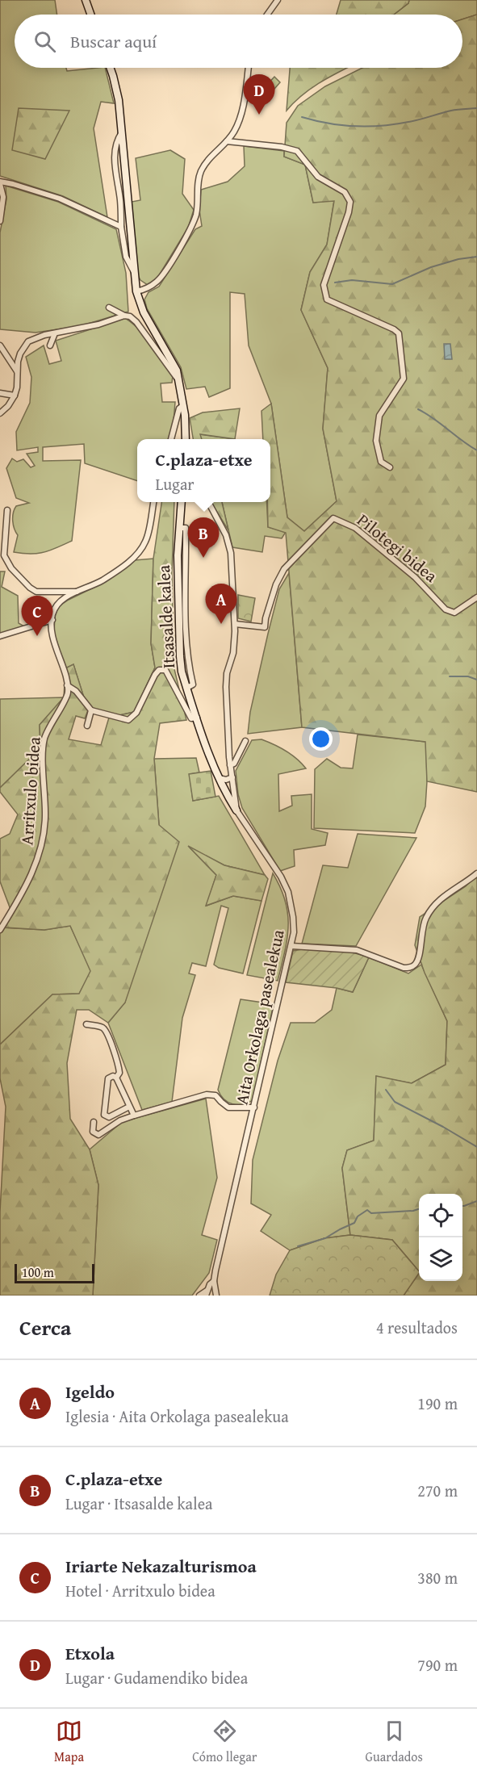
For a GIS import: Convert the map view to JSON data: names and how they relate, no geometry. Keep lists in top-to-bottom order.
{
  "streets": {
    "street": [
      "Pilotegi bidea",
      "Itsasalde kalea",
      "Arritxulo bidea",
      "Aita Orkolaga pasealekua"
    ]
  },
  "crossings": [
    ["Pilotegi bidea", "Aita Orkolaga pasealekua"],
    ["Itsasalde kalea", "Aita Orkolaga pasealekua"]
  ],
  "scale_bar": "100 m",
  "page": {
    "search": "Buscar aquí",
    "pins": [
      "D",
      "B",
      "A",
      "C"
    ],
    "popup": ["C.plaza-etxe", "Lugar"],
    "scale": "100 m",
    "heading": ["Cerca", "4 resultados"],
    "list": [
      {
        "mark": "A",
        "name": "Igeldo",
        "note": "Iglesia · Aita Orkolaga pasealekua",
        "value": "190 m"
      },
      {
        "mark": "B",
        "name": "C.plaza-etxe",
        "note": "Lugar · Itsasalde kalea",
        "value": "270 m"
      },
      {
        "mark": "C",
        "name": "Iriarte Nekazalturismoa",
        "note": "Hotel · Arritxulo bidea",
        "value": "380 m"
      },
      {
        "mark": "D",
        "name": "Etxola",
        "note": "Lugar · Gudamendiko bidea",
        "value": "790 m"
      }
    ],
    "nav": ["Mapa", "Cómo llegar", "Guardados"]
  }
}
